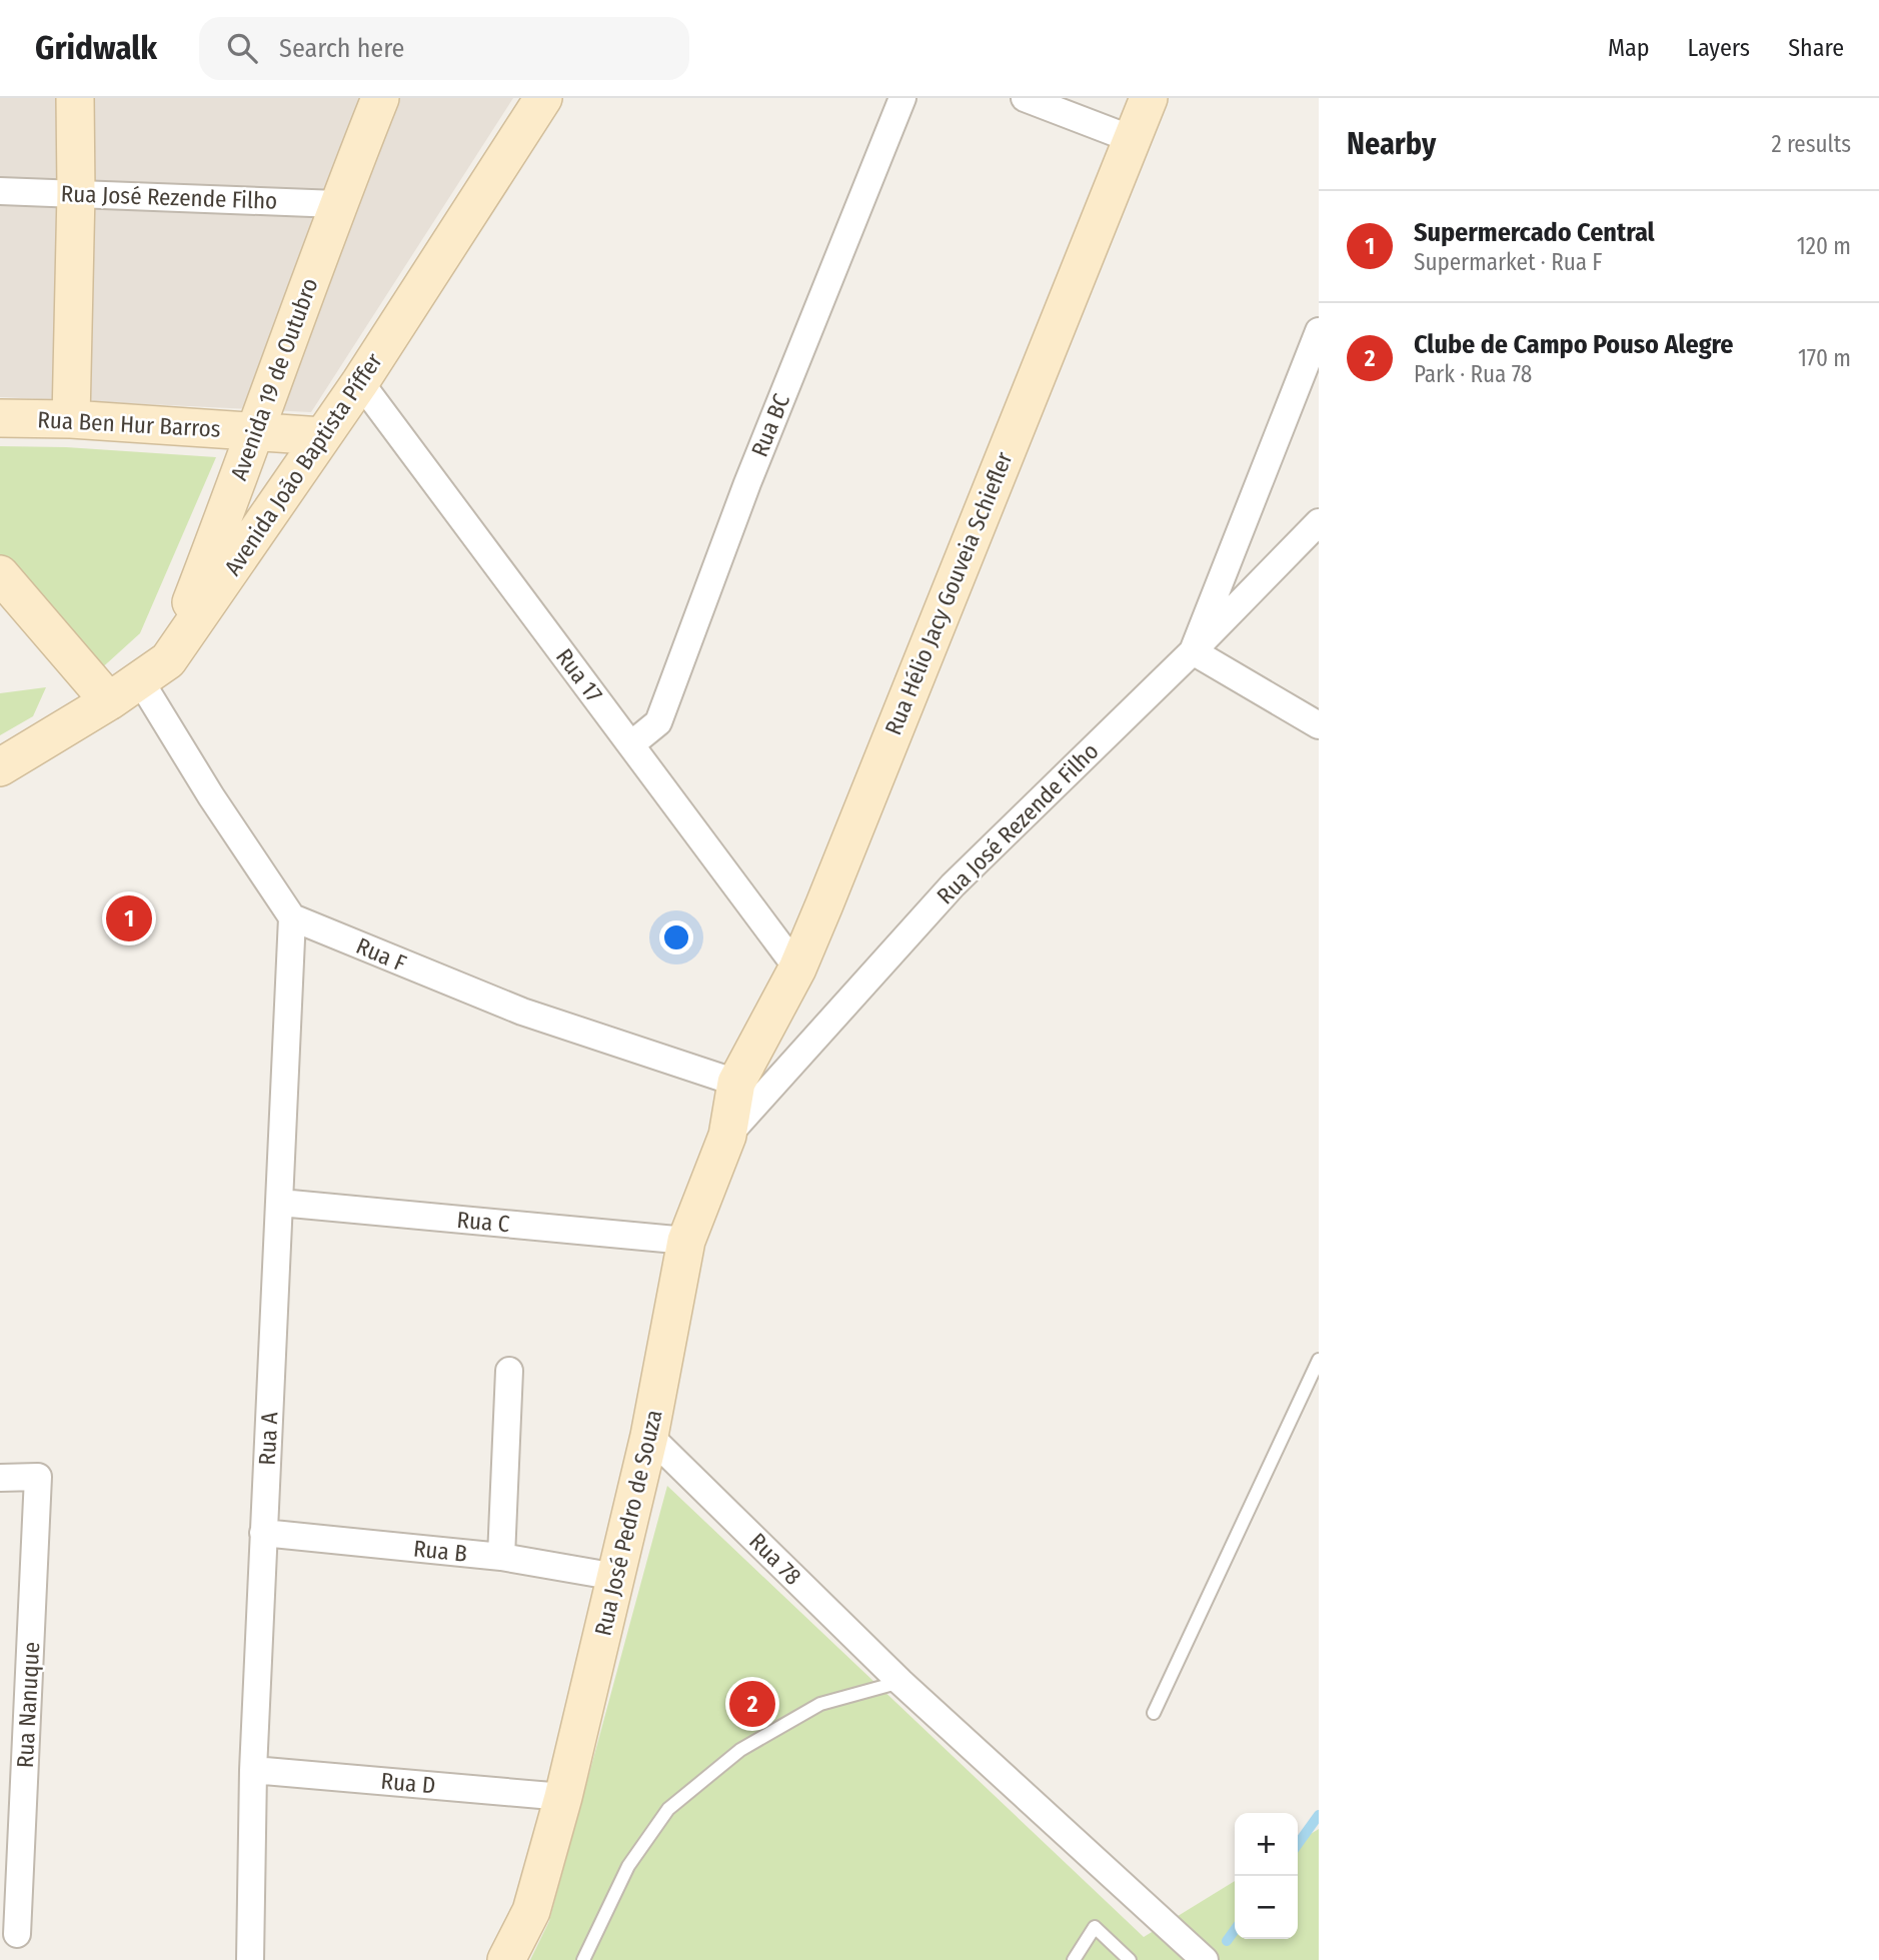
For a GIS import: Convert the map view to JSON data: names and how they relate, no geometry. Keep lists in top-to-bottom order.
{
  "streets": {
    "street": [
      "Rua José Rezende Filho",
      "Avenida 19 de Outubro",
      "Rua Ben Hur Barros",
      "Rua BC",
      "Avenida João Baptista Píffer",
      "Rua Hélio Jacy Gouveia Schiefler",
      "Rua 17",
      "Rua F",
      "Rua C",
      "Rua A",
      "Rua José Pedro de Souza",
      "Rua B",
      "Rua 78",
      "Rua Nanuque",
      "Rua D"
    ]
  },
  "crossings": [
    ["Rua José Rezende Filho", "Avenida 19 de Outubro"],
    ["Rua José Rezende Filho", "Rua José Pedro de Souza"],
    ["Avenida 19 de Outubro", "Rua Ben Hur Barros"],
    ["Avenida 19 de Outubro", "Avenida João Baptista Píffer"],
    ["Rua Ben Hur Barros", "Avenida João Baptista Píffer"],
    ["Rua BC", "Rua 17"],
    ["Avenida João Baptista Píffer", "Rua 17"],
    ["Rua Hélio Jacy Gouveia Schiefler", "Rua 17"],
    ["Rua Hélio Jacy Gouveia Schiefler", "Rua F"],
    ["Rua Hélio Jacy Gouveia Schiefler", "Rua José Pedro de Souza"],
    ["Rua F", "Rua A"],
    ["Rua F", "Rua José Pedro de Souza"],
    ["Rua C", "Rua A"],
    ["Rua C", "Rua José Pedro de Souza"],
    ["Rua A", "Rua B"],
    ["Rua A", "Rua D"],
    ["Rua José Pedro de Souza", "Rua B"],
    ["Rua José Pedro de Souza", "Rua 78"],
    ["Rua José Pedro de Souza", "Rua D"]
  ],
  "page": {
    "header": "Gridwalk",
    "search": "Search here",
    "nav": ["Map", "Layers", "Share"],
    "heading": ["Nearby", "2 results"],
    "list": [
      {
        "mark": "1",
        "name": "Supermercado Central",
        "note": "Supermarket · Rua F",
        "value": "120 m"
      },
      {
        "mark": "2",
        "name": "Clube de Campo Pouso Alegre",
        "note": "Park · Rua 78",
        "value": "170 m"
      }
    ],
    "pins": ["1", "2"],
    "map_buttons": ["+", "−"]
  }
}
